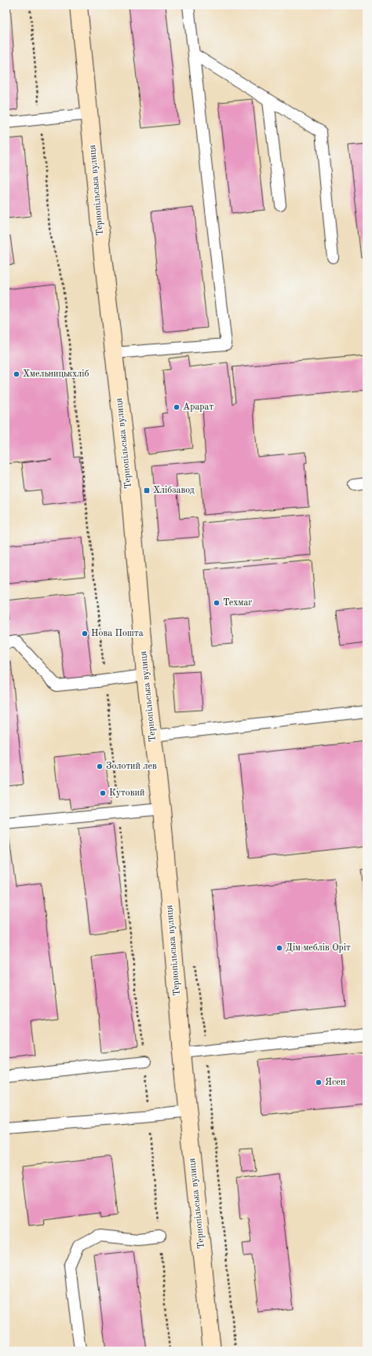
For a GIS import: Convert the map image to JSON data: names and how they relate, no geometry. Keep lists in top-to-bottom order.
{
  "streets": {
    "main road": ["Тернопільська вулиця"]
  },
  "places": {
    "other": [
      "Хмельницькхліб",
      "Арарат",
      "Техмаг",
      "Нова Пошта",
      "Золотий лев",
      "Кутовий",
      "Дім меблів Оріт",
      "Ясен"
    ],
    "transit": ["Хлібзавод"]
  }
}
